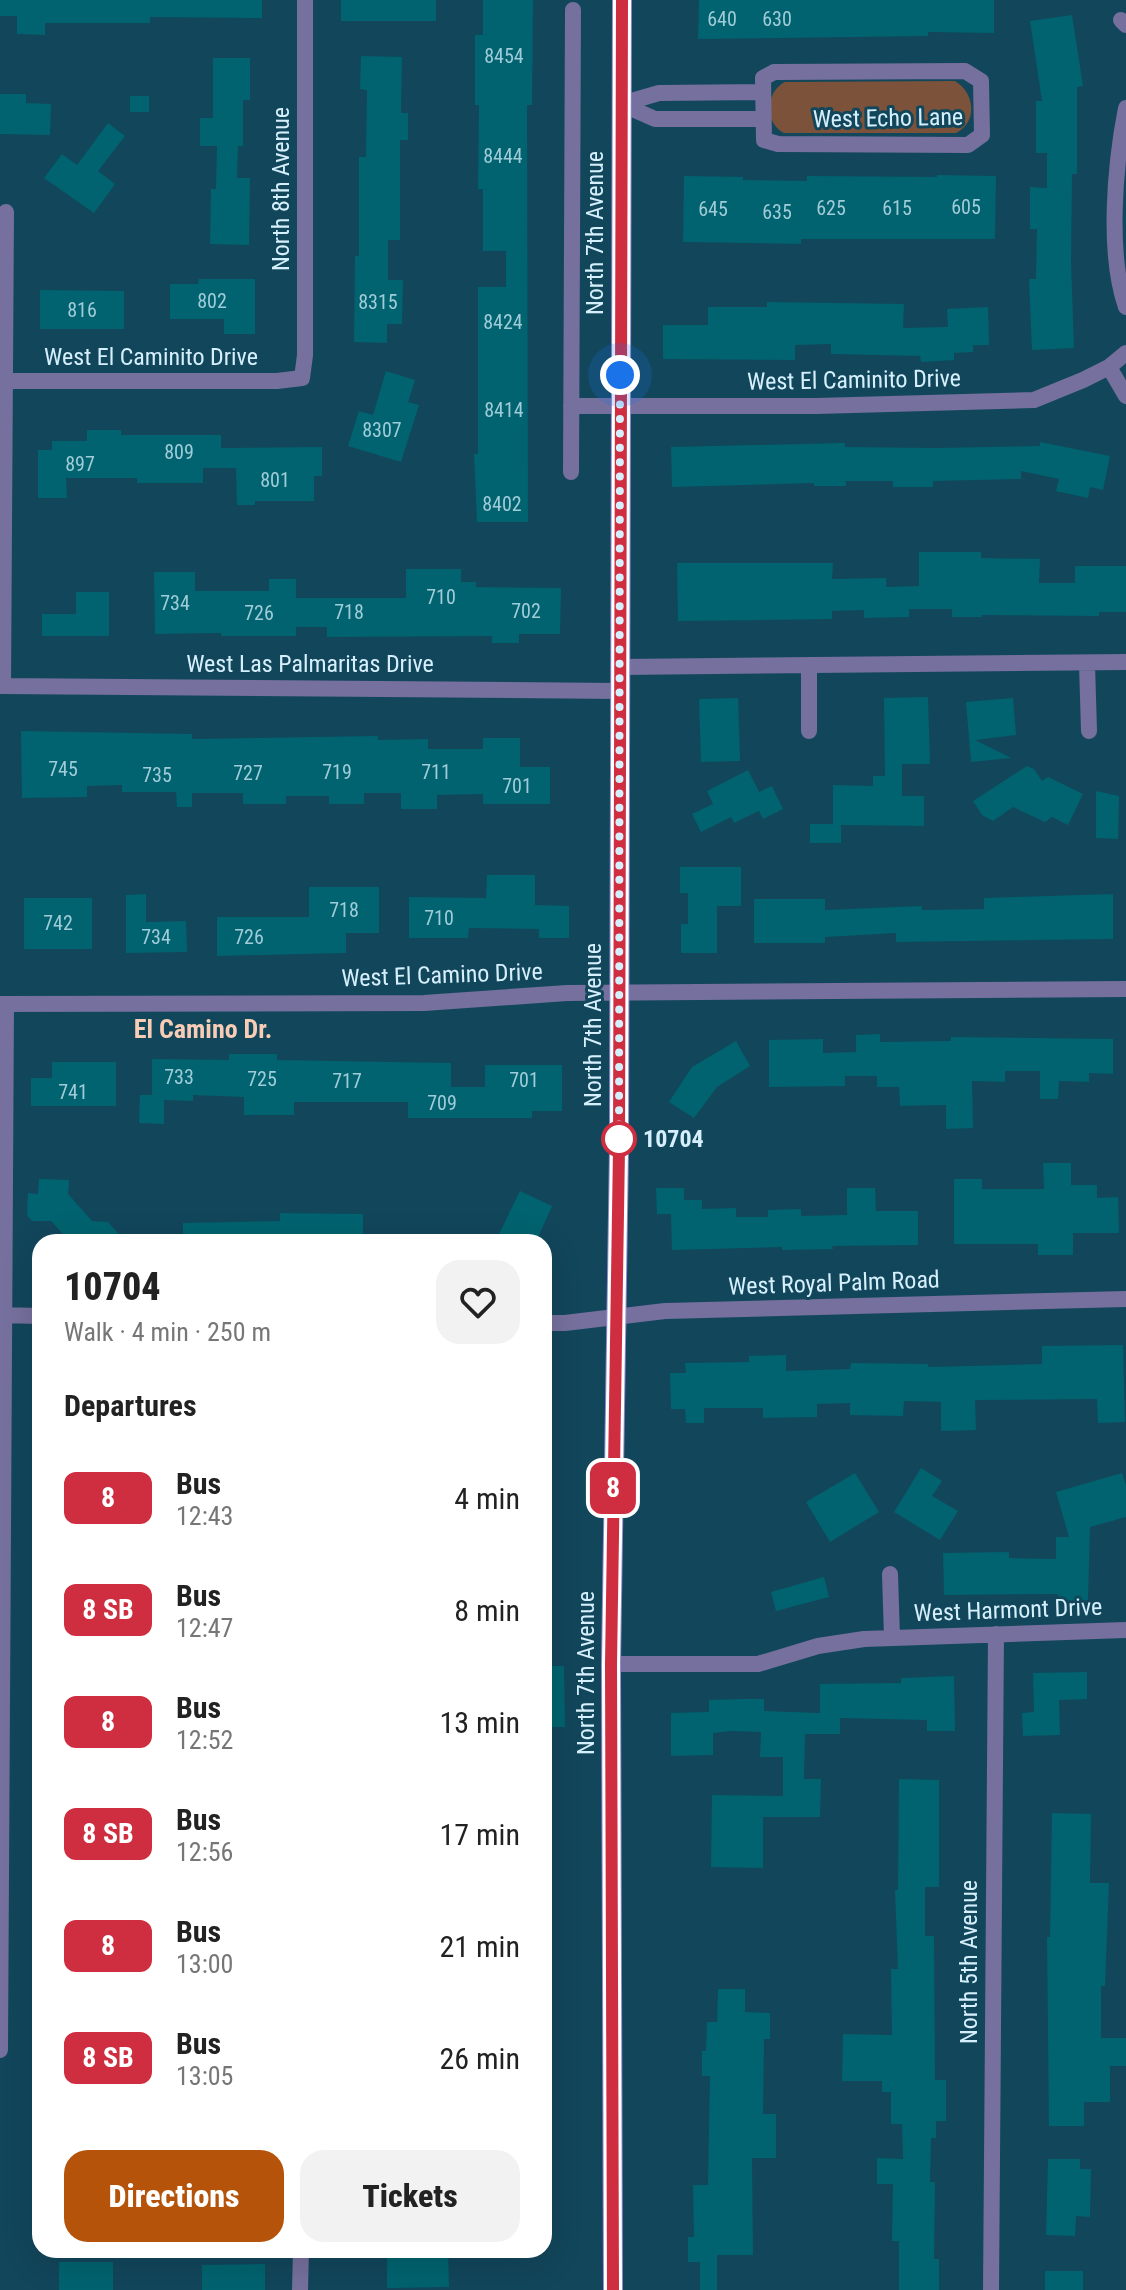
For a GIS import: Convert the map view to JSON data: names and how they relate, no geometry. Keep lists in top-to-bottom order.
{
  "streets": {
    "main road": ["North 7th Avenue"],
    "street": [
      "West Echo Lane",
      "North 8th Avenue",
      "West El Caminito Drive",
      "West Las Palmaritas Drive",
      "West El Camino Drive",
      "West Royal Palm Road",
      "West Harmont Drive",
      "North 5th Avenue"
    ]
  },
  "crossings": [
    ["North 8th Avenue", "West El Caminito Drive"],
    ["North 7th Avenue", "West El Caminito Drive"],
    ["North 7th Avenue", "West Las Palmaritas Drive"],
    ["North 7th Avenue", "West El Camino Drive"],
    ["North 7th Avenue", "West Royal Palm Road"],
    ["North 7th Avenue", "West Harmont Drive"],
    ["West Harmont Drive", "North 5th Avenue"]
  ],
  "districts": ["El Camino Dr."],
  "places": ["10704"],
  "lines": ["bus line 8"],
  "house_numbers": [
    "640",
    "630",
    "8454",
    "8444",
    "605",
    "625",
    "615",
    "645",
    "635",
    "802",
    "8315",
    "816",
    "8424",
    "8414",
    "8307",
    "809",
    "897",
    "801",
    "8402",
    "710",
    "734",
    "702",
    "718",
    "726",
    "745",
    "719",
    "711",
    "727",
    "735",
    "701",
    "718",
    "710",
    "742",
    "734",
    "726",
    "733",
    "725",
    "701",
    "717",
    "741",
    "709"
  ],
  "page": {
    "on_map": "8",
    "heading": [
      ["10704", "Walk · 4 min · 250 m"],
      "Departures"
    ],
    "list": [
      {
        "mark": "8",
        "name": "Bus",
        "note": "12:43",
        "value": "4 min"
      },
      {
        "mark": "8 SB",
        "name": "Bus",
        "note": "12:47",
        "value": "8 min"
      },
      {
        "mark": "8",
        "name": "Bus",
        "note": "12:52",
        "value": "13 min"
      },
      {
        "mark": "8 SB",
        "name": "Bus",
        "note": "12:56",
        "value": "17 min"
      },
      {
        "mark": "8",
        "name": "Bus",
        "note": "13:00",
        "value": "21 min"
      },
      {
        "mark": "8 SB",
        "name": "Bus",
        "note": "13:05",
        "value": "26 min"
      }
    ],
    "buttons": ["Directions", "Tickets"]
  }
}
